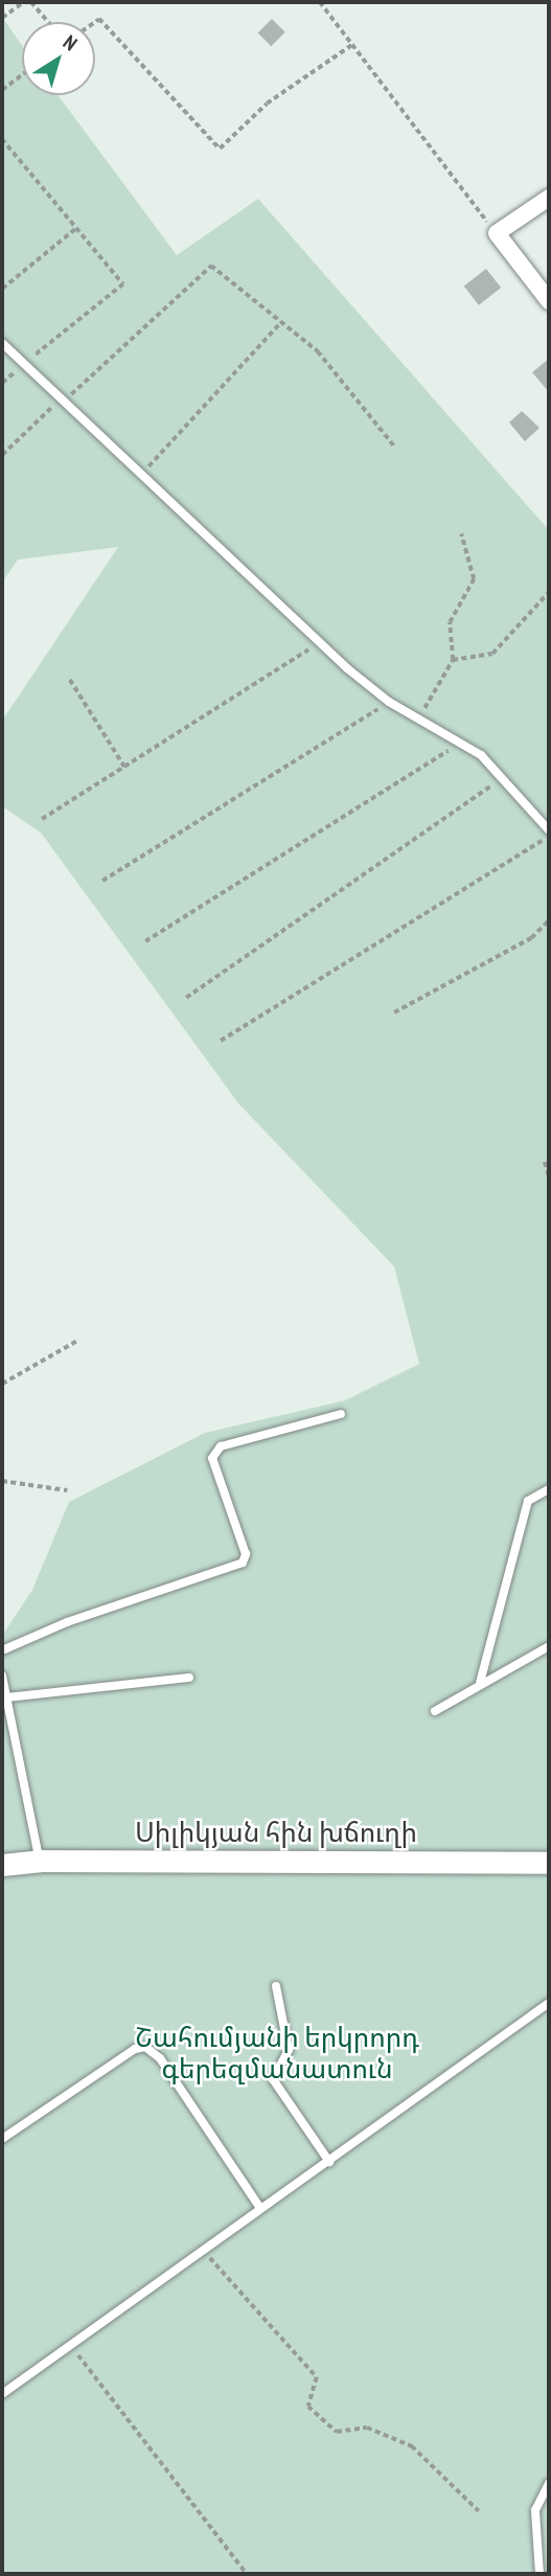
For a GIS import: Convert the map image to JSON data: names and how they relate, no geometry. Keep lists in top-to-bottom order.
{
  "streets": {
    "street": ["Սիլիկյան հին խճուղի"]
  },
  "parks": ["Շահումյանի երկրորդ գերեզմանատուն"],
  "north": "top right"
}
